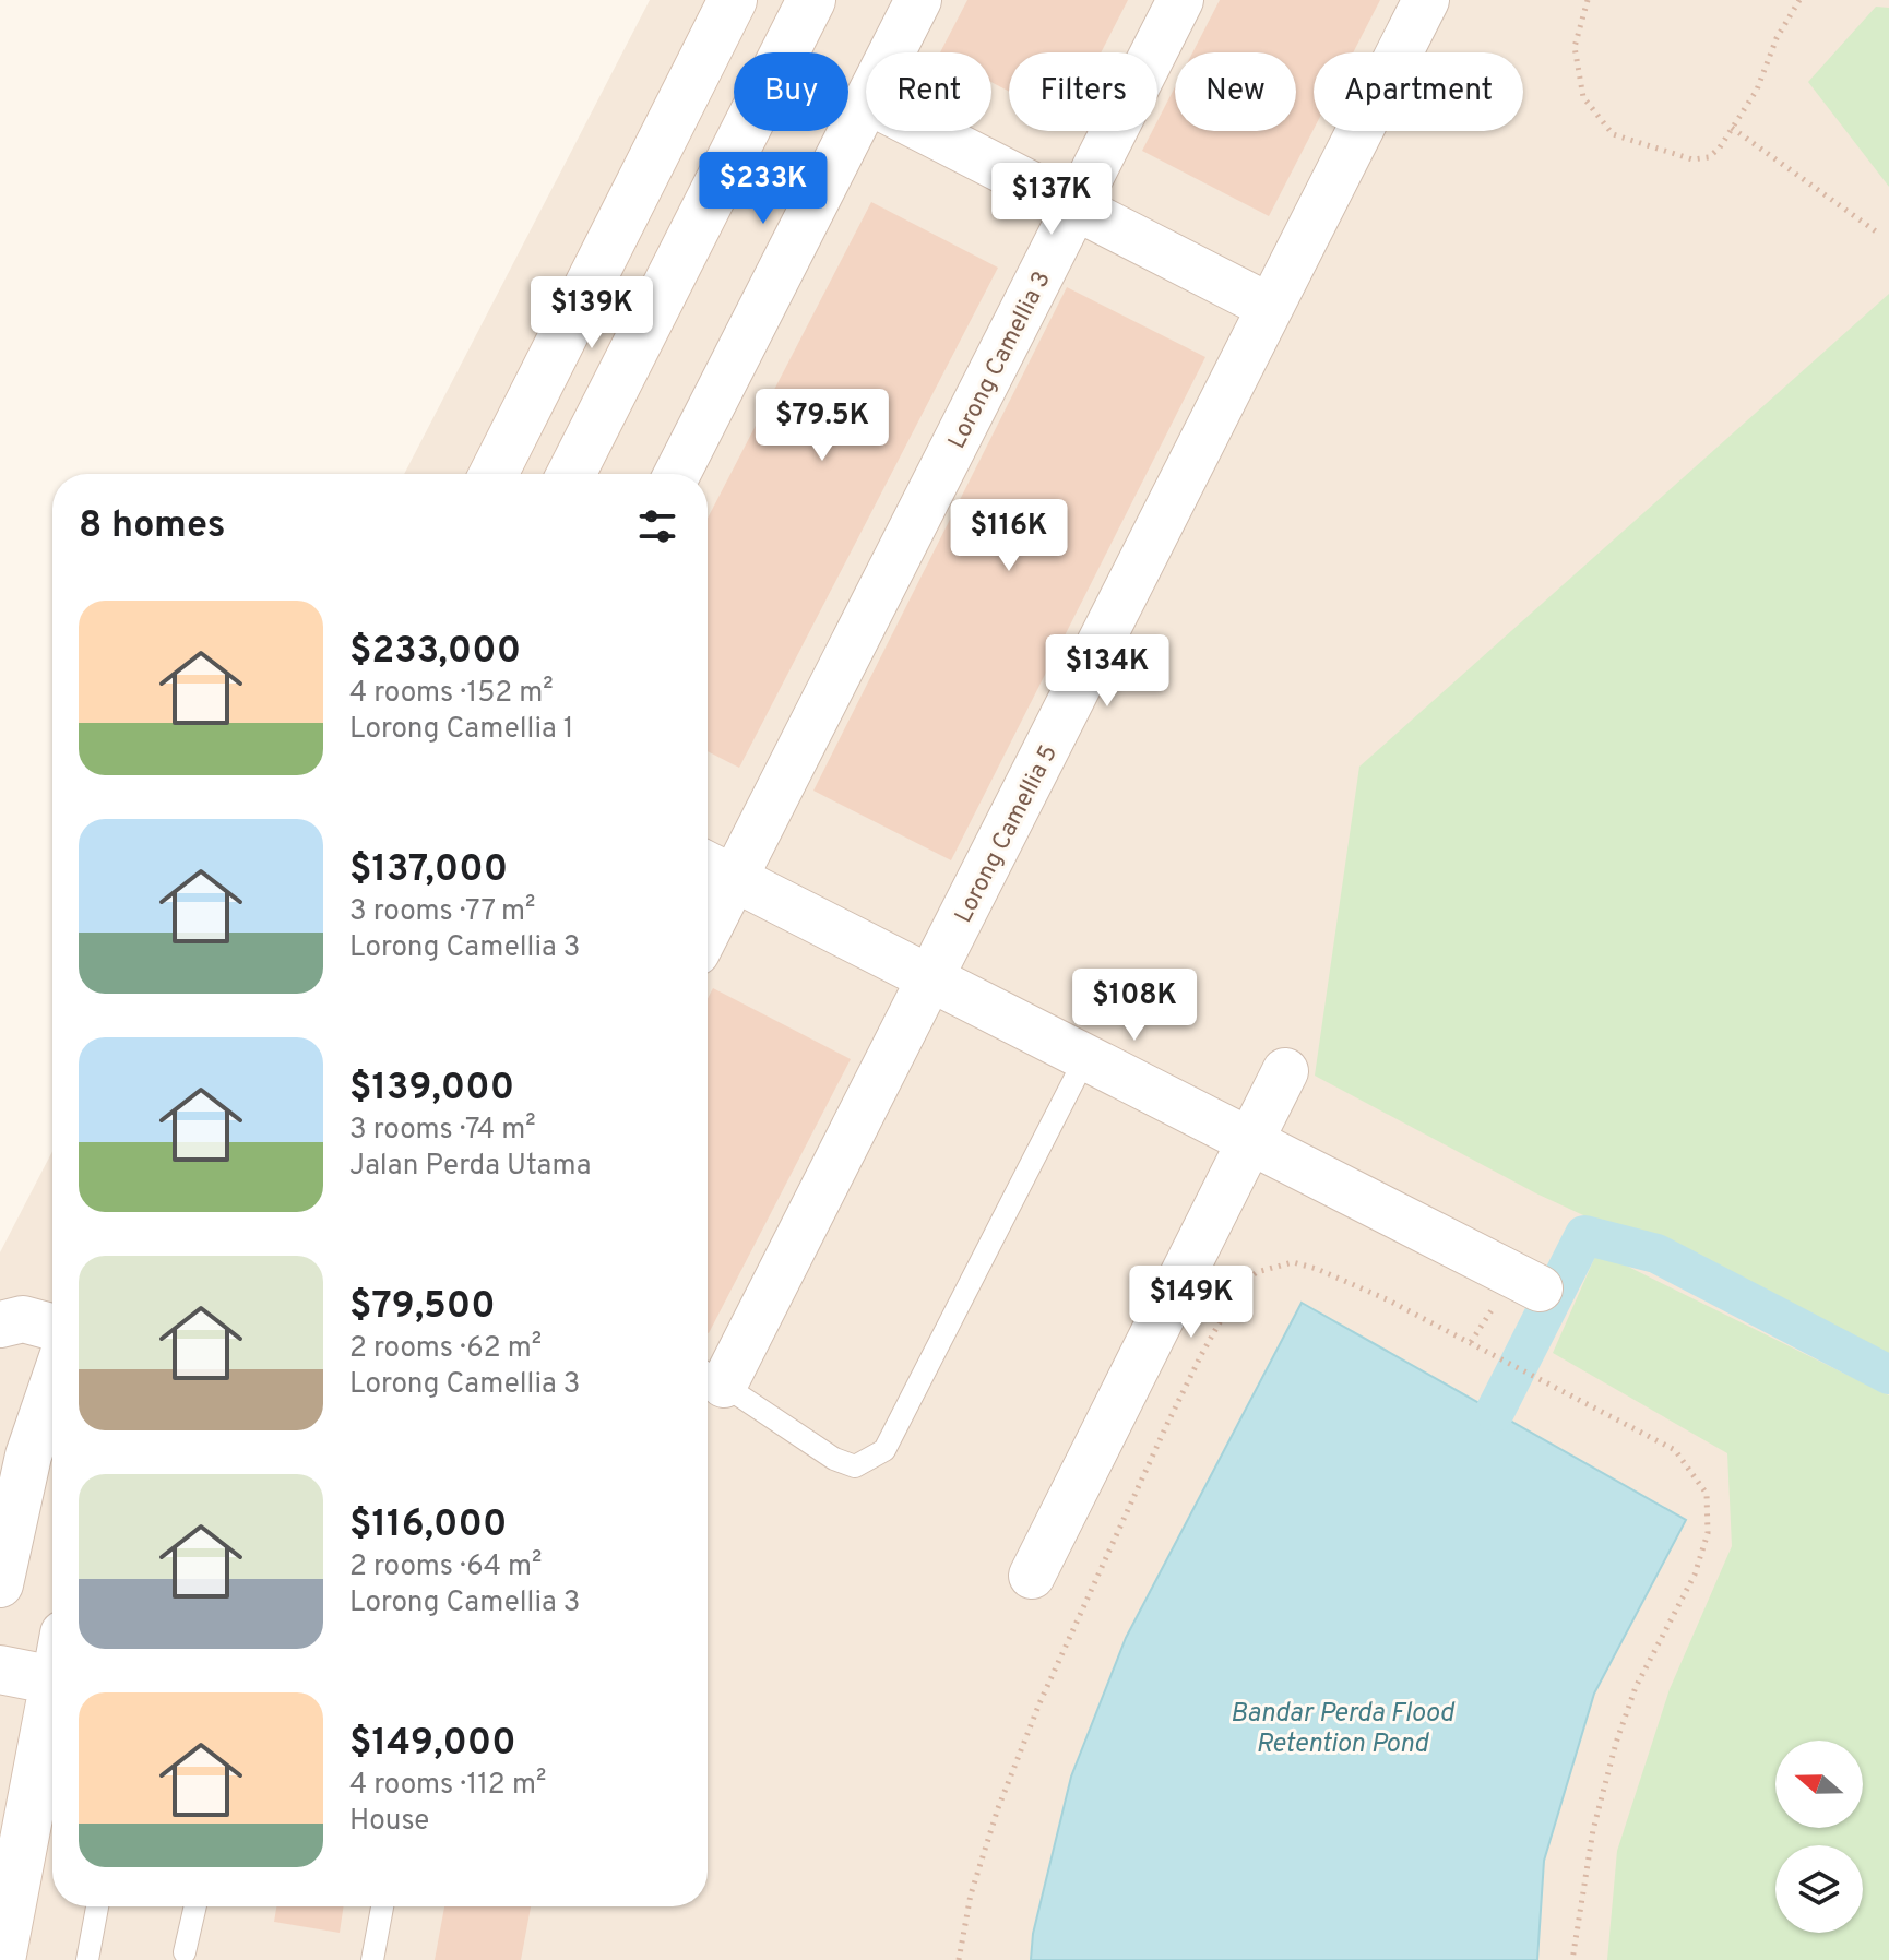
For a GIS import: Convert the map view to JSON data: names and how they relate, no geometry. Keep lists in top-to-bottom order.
{
  "streets": {
    "street": ["Lorong Camellia 3", "Lorong Camellia 5"]
  },
  "water": ["Bandar Perda Flood Retention Pond"],
  "north": "left",
  "page": {
    "chip": [
      "Buy",
      "Rent",
      "Filters",
      "New",
      "Apartment"
    ],
    "price": [
      "$233K",
      "$137K",
      "$139K",
      "$79.5K",
      "$116K",
      "$134K",
      "$108K",
      "$149K"
    ],
    "heading": "8 homes",
    "list": [
      {
        "name": "$233,000",
        "note": "4 rooms · 152 m² · Lorong Camellia 1"
      },
      {
        "name": "$137,000",
        "note": "3 rooms · 77 m² · Lorong Camellia 3"
      },
      {
        "name": "$139,000",
        "note": "3 rooms · 74 m² · Jalan Perda Utama"
      },
      {
        "name": "$79,500",
        "note": "2 rooms · 62 m² · Lorong Camellia 3"
      },
      {
        "name": "$116,000",
        "note": "2 rooms · 64 m² · Lorong Camellia 3"
      },
      {
        "name": "$149,000",
        "note": "4 rooms · 112 m² · House"
      }
    ]
  }
}
